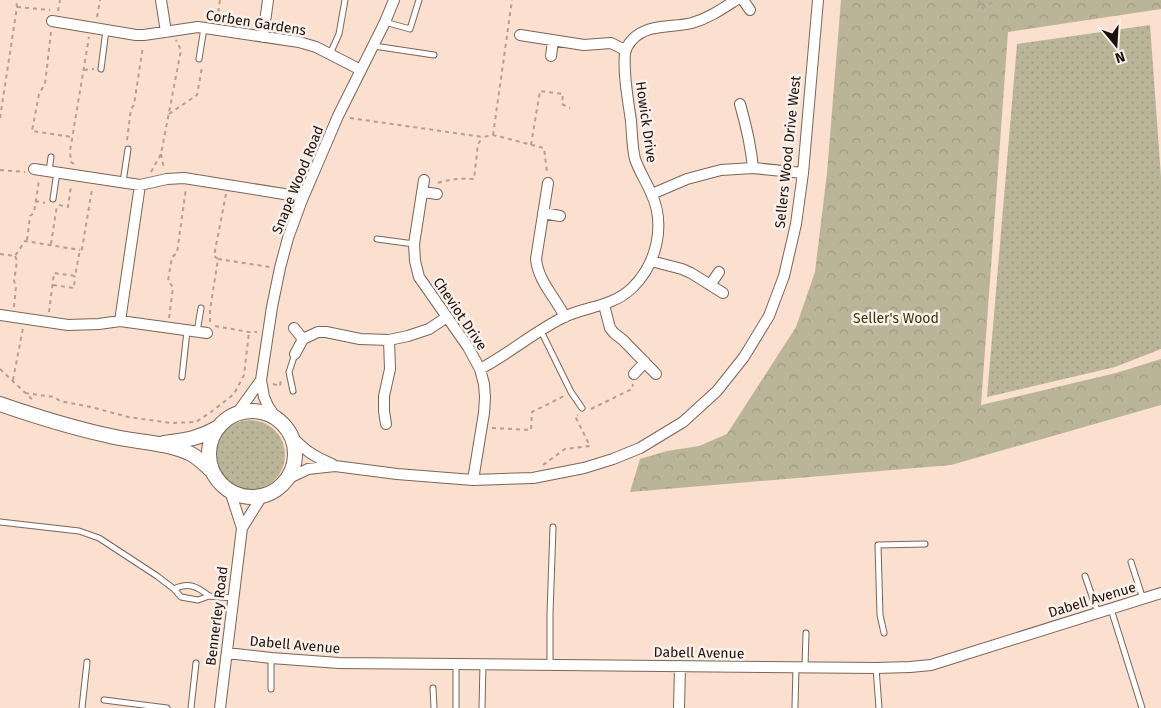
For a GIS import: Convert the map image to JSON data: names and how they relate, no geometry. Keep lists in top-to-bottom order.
{
  "streets": {
    "street": [
      "Corben Gardens",
      "Howick Drive",
      "Sellers Wood Drive West",
      "Snape Wood Road",
      "Cheviot Drive",
      "Dabell Avenue",
      "Bennerley Road"
    ]
  },
  "crossings": [
    ["Corben Gardens", "Snape Wood Road"],
    ["Howick Drive", "Cheviot Drive"],
    ["Sellers Wood Drive West", "Snape Wood Road"],
    ["Sellers Wood Drive West", "Cheviot Drive"],
    ["Sellers Wood Drive West", "Bennerley Road"],
    ["Snape Wood Road", "Bennerley Road"],
    ["Dabell Avenue", "Bennerley Road"]
  ],
  "parks": ["Seller's Wood"],
  "north": "bottom"
}
